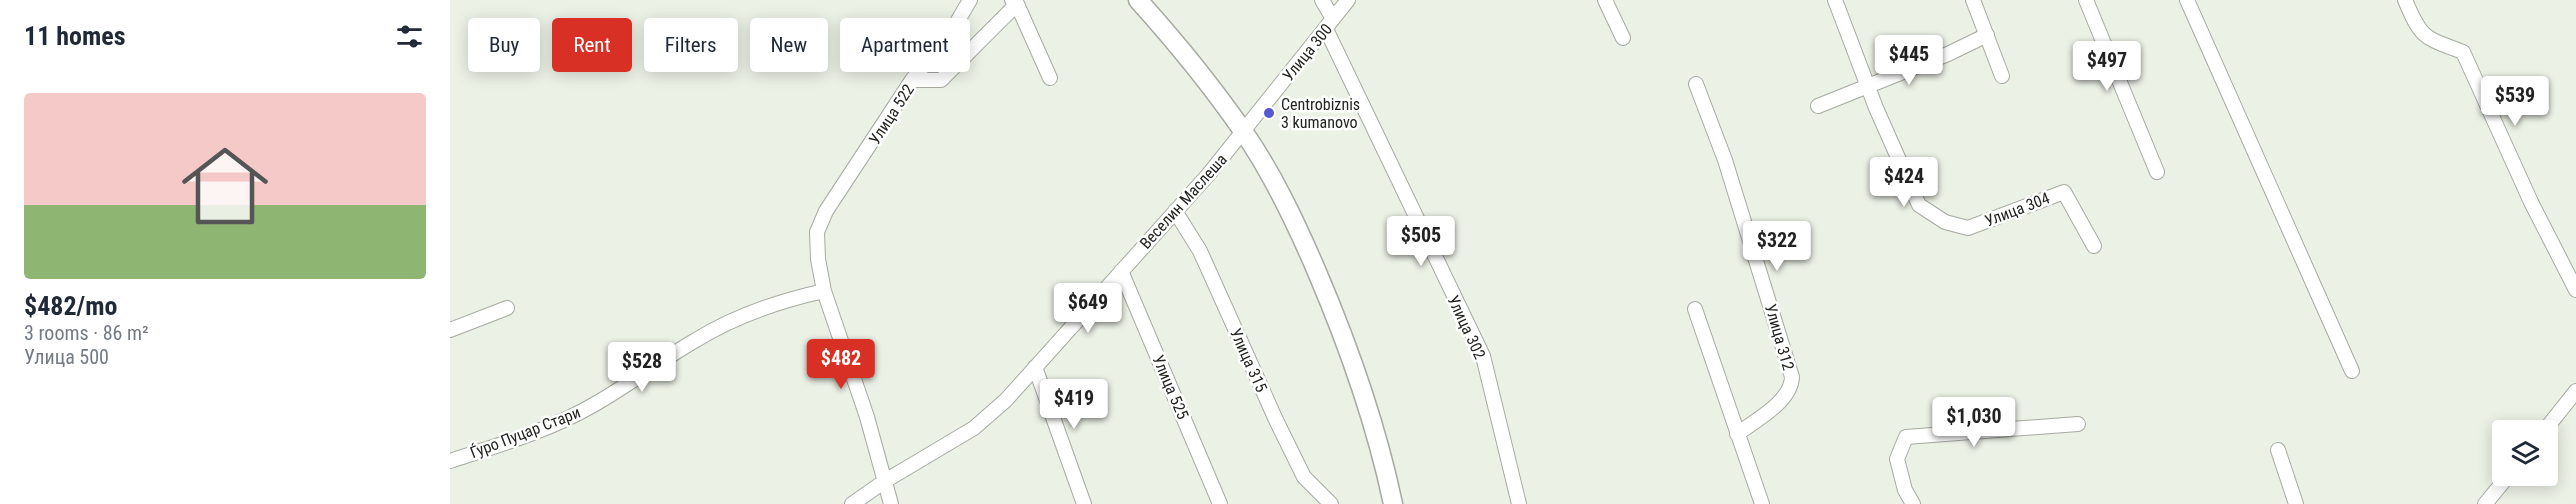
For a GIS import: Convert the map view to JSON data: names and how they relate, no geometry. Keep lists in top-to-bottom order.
{
  "streets": {
    "street": [
      "Улица 300",
      "Улица 522",
      "Веселин Маслеша",
      "Улица 304",
      "Улица 302",
      "Улица 312",
      "Улица 315",
      "Улица 525",
      "Ѓуро Пуцар Стари"
    ]
  },
  "crossings": [
    ["Улица 300", "Веселин Маслеша"],
    ["Улица 300", "Улица 302"],
    ["Улица 522", "Ѓуро Пуцар Стари"],
    ["Веселин Маслеша", "Улица 315"],
    ["Веселин Маслеша", "Улица 525"]
  ],
  "places": ["Centrobiznis 3 kumanovo"],
  "page": {
    "heading": "11 homes",
    "chip": [
      "Buy",
      "Rent",
      "Filters",
      "New",
      "Apartment"
    ],
    "price": [
      "$445",
      "$497",
      "$539",
      "$424",
      "$505",
      "$322",
      "$649",
      "$482",
      "$528",
      "$419",
      "$1,030"
    ],
    "list": [
      {
        "name": "$482/mo",
        "note": "3 rooms · 86 m² · Улица 500"
      }
    ]
  }
}
